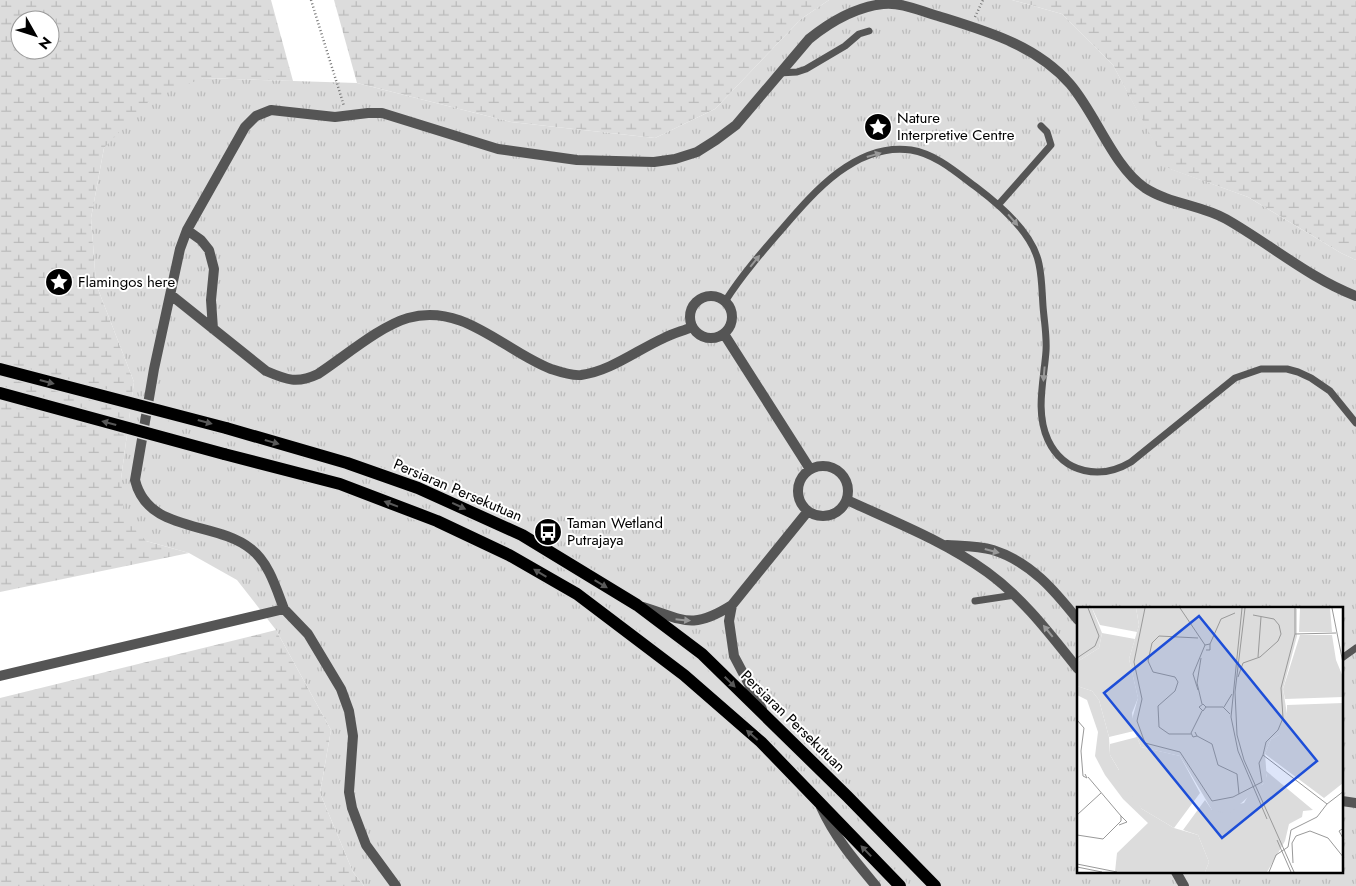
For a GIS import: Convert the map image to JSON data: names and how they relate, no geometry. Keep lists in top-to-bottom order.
{
  "streets": {
    "main road": ["Persiaran Persekutuan"]
  },
  "places": {
    "place": ["Nature Interpretive Centre", "Flamingos here"],
    "bus stop": ["Taman Wetland Putrajaya"]
  },
  "north": "bottom right"
}
